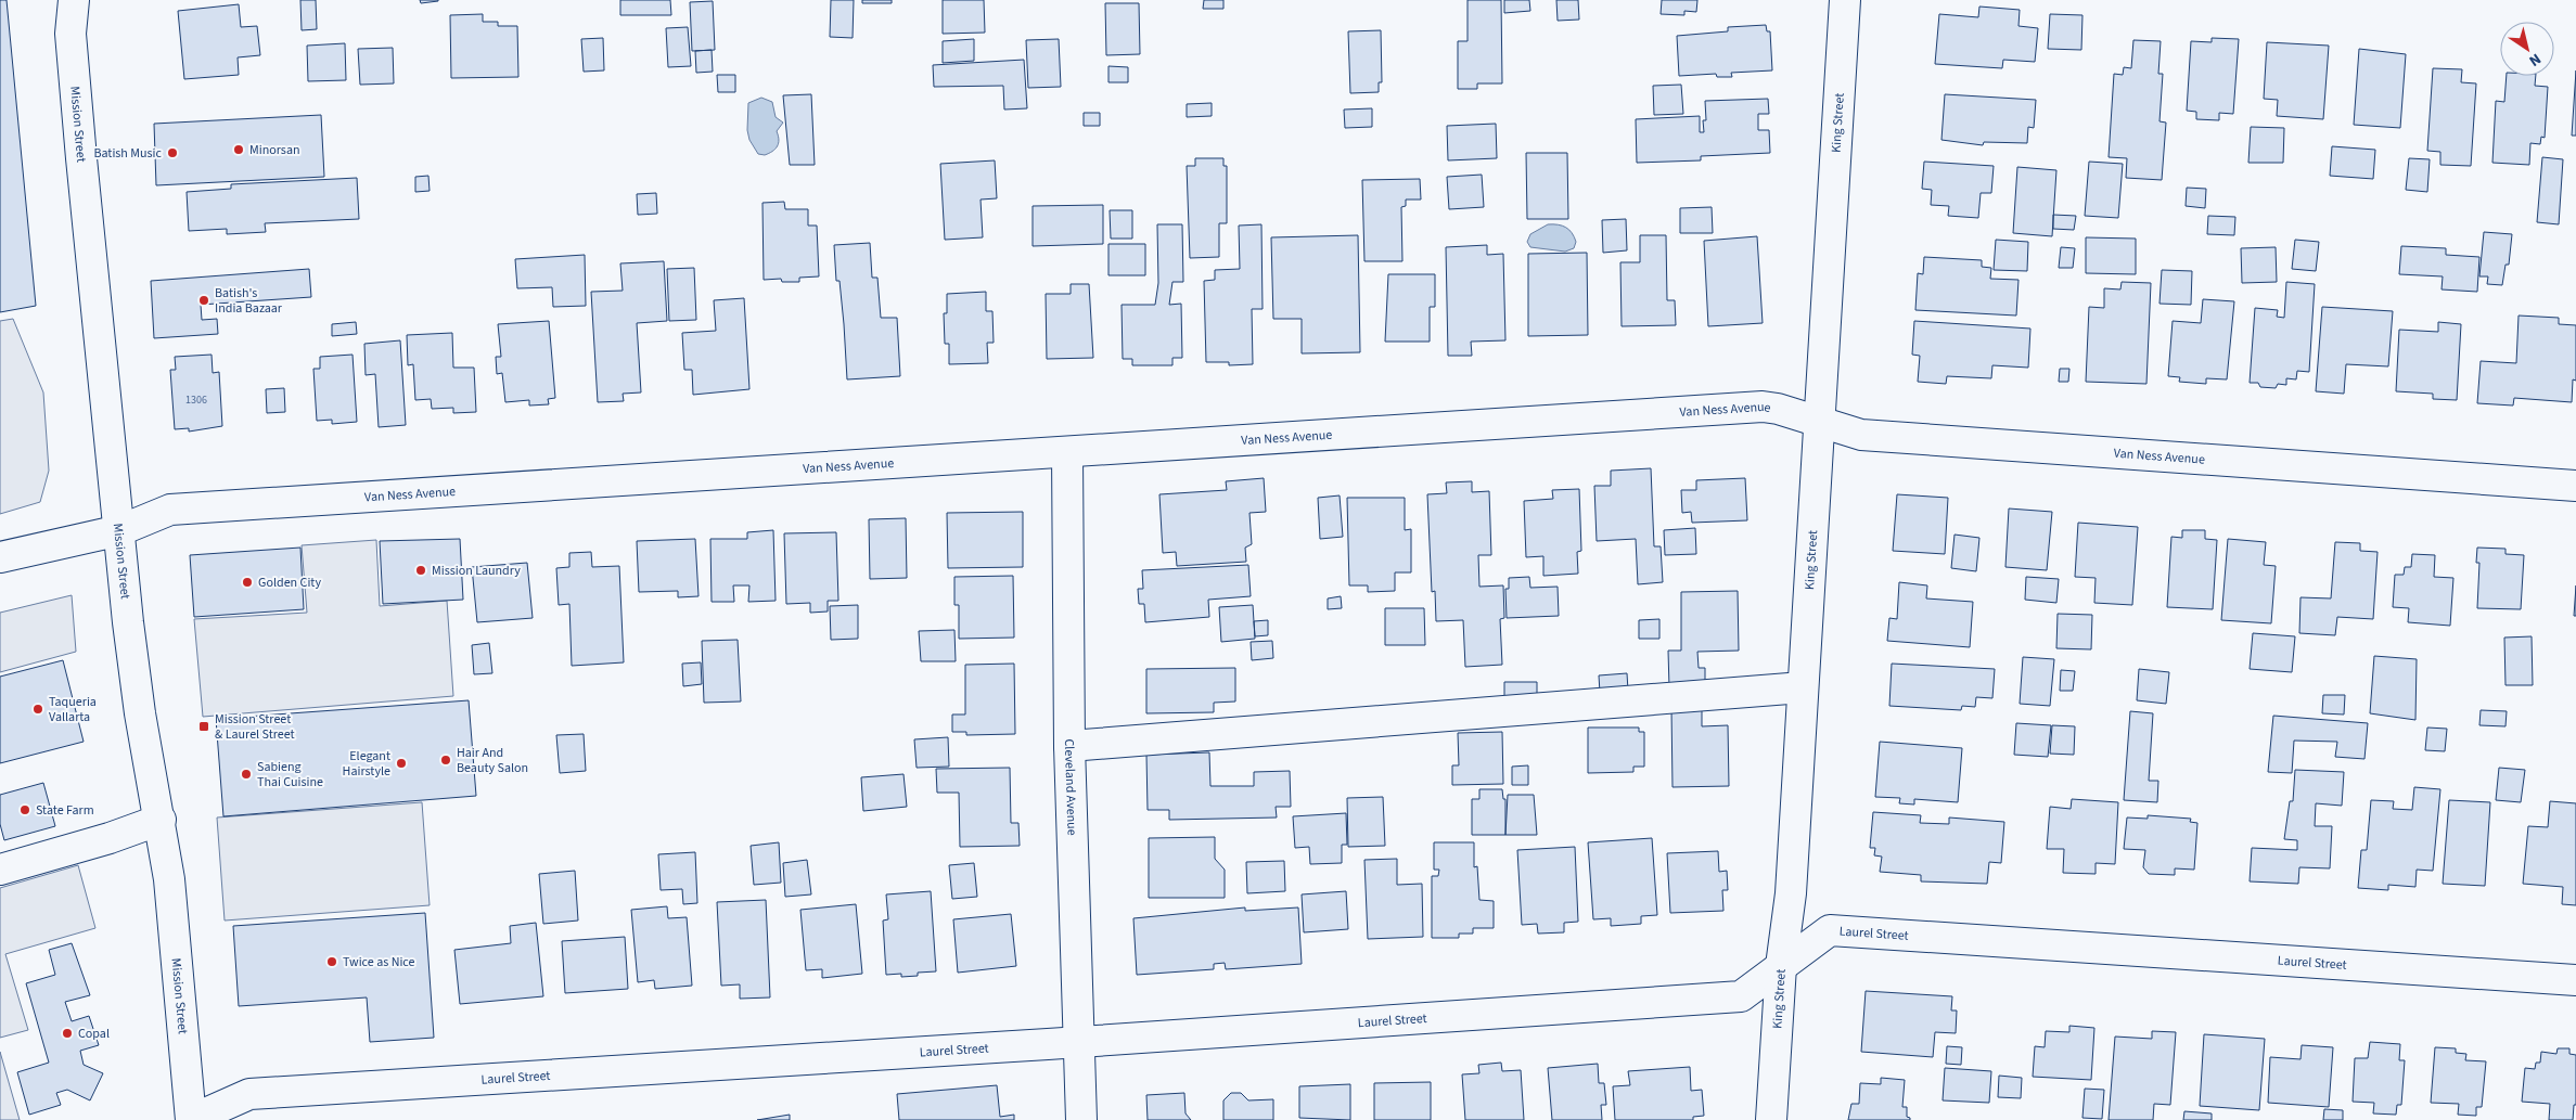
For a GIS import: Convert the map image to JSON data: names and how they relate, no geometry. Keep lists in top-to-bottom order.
{
  "streets": {
    "main road": [
      "King Street",
      "Mission Street",
      "Van Ness Avenue",
      "Cleveland Avenue",
      "Laurel Street"
    ]
  },
  "crossings": [
    ["King Street", "Van Ness Avenue"],
    ["King Street", "Laurel Street"],
    ["Mission Street", "Van Ness Avenue"],
    ["Mission Street", "Laurel Street"],
    ["Van Ness Avenue", "Cleveland Avenue"],
    ["Cleveland Avenue", "Laurel Street"]
  ],
  "places": {
    "other": [
      "Minorsan",
      "Batish Music",
      "Batish's India Bazaar",
      "Mission Laundry",
      "Golden City",
      "Taqueria Vallarta",
      "Hair And Beauty Salon",
      "Elegant Hairstyle",
      "Sabieng Thai Cuisine",
      "State Farm",
      "Twice as Nice",
      "Copal"
    ],
    "transit": ["Mission Street & Laurel Street"]
  },
  "house_numbers": ["1306"],
  "north": "bottom right"
}
